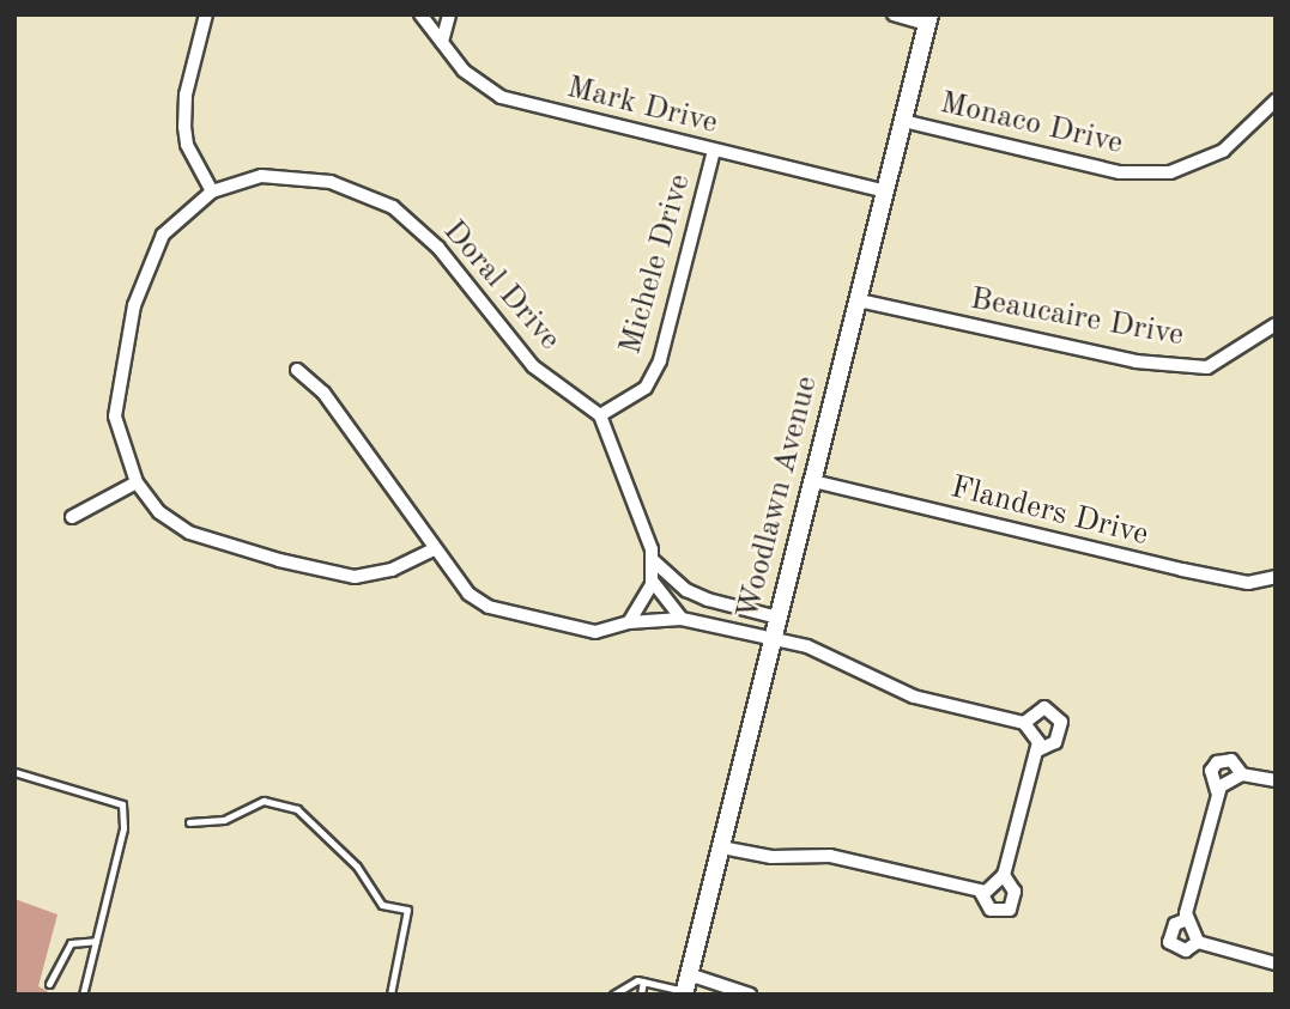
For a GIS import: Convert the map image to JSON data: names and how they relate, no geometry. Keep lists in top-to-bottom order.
{
  "streets": {
    "street": [
      "Mark Drive",
      "Monaco Drive",
      "Michele Drive",
      "Doral Drive",
      "Beaucaire Drive",
      "Woodlawn Avenue",
      "Flanders Drive"
    ]
  },
  "crossings": [
    ["Mark Drive", "Michele Drive"],
    ["Mark Drive", "Woodlawn Avenue"],
    ["Monaco Drive", "Woodlawn Avenue"],
    ["Michele Drive", "Doral Drive"],
    ["Beaucaire Drive", "Woodlawn Avenue"],
    ["Woodlawn Avenue", "Flanders Drive"]
  ]
}
